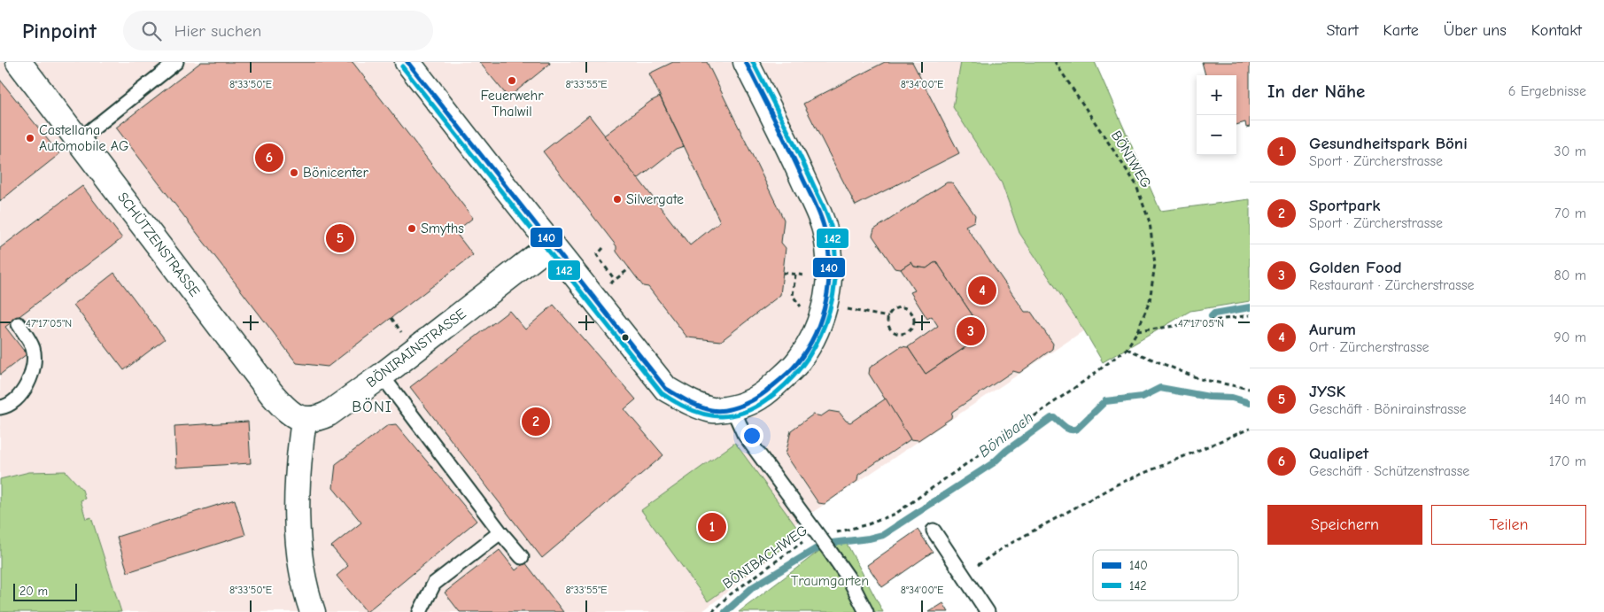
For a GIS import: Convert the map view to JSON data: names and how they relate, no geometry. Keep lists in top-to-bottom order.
{
  "streets": {
    "street": ["SCHÜTZENSTRASSE", "BÖNIRAINSTRASSE"],
    "path": ["BÖNIWEG", "BÖNIBACHWEG"]
  },
  "crossings": [
    ["BÖNIWEG", "BÖNIBACHWEG"],
    ["SCHÜTZENSTRASSE", "BÖNIRAINSTRASSE"]
  ],
  "districts": ["BÖNI"],
  "water": ["Bönibach"],
  "parks": ["Traumgarten"],
  "places": [
    "Feuerwehr Thalwil",
    "Castellana Automobile AG",
    "Bönicenter",
    "Silvergate",
    "Smyths"
  ],
  "lines": ["transit line 140", "transit line 142"],
  "legend": ["140", "142"],
  "scale_bar": "20 m",
  "page": {
    "header": "Pinpoint",
    "search": "Hier suchen",
    "nav": [
      "Start",
      "Karte",
      "Über uns",
      "Kontakt"
    ],
    "heading": ["In der Nähe", "6 Ergebnisse"],
    "map_buttons": ["+", "−"],
    "list": [
      {
        "mark": "1",
        "name": "Gesundheitspark Böni",
        "note": "Sport · Zürcherstrasse",
        "value": "30 m"
      },
      {
        "mark": "2",
        "name": "Sportpark",
        "note": "Sport · Zürcherstrasse",
        "value": "70 m"
      },
      {
        "mark": "3",
        "name": "Golden Food",
        "note": "Restaurant · Zürcherstrasse",
        "value": "80 m"
      },
      {
        "mark": "4",
        "name": "Aurum",
        "note": "Ort · Zürcherstrasse",
        "value": "90 m"
      },
      {
        "mark": "5",
        "name": "JYSK",
        "note": "Geschäft · Bönirainstrasse",
        "value": "140 m"
      },
      {
        "mark": "6",
        "name": "Qualipet",
        "note": "Geschäft · Schützenstrasse",
        "value": "170 m"
      }
    ],
    "pins": [
      "6",
      "5",
      "4",
      "3",
      "2",
      "1"
    ],
    "buttons": ["Speichern", "Teilen"],
    "scale": "20 m"
  },
  "coordinates": [
    "8°33'50\"E",
    "8°33'55\"E",
    "8°34'00\"E",
    "47°17'05\"N"
  ]
}
